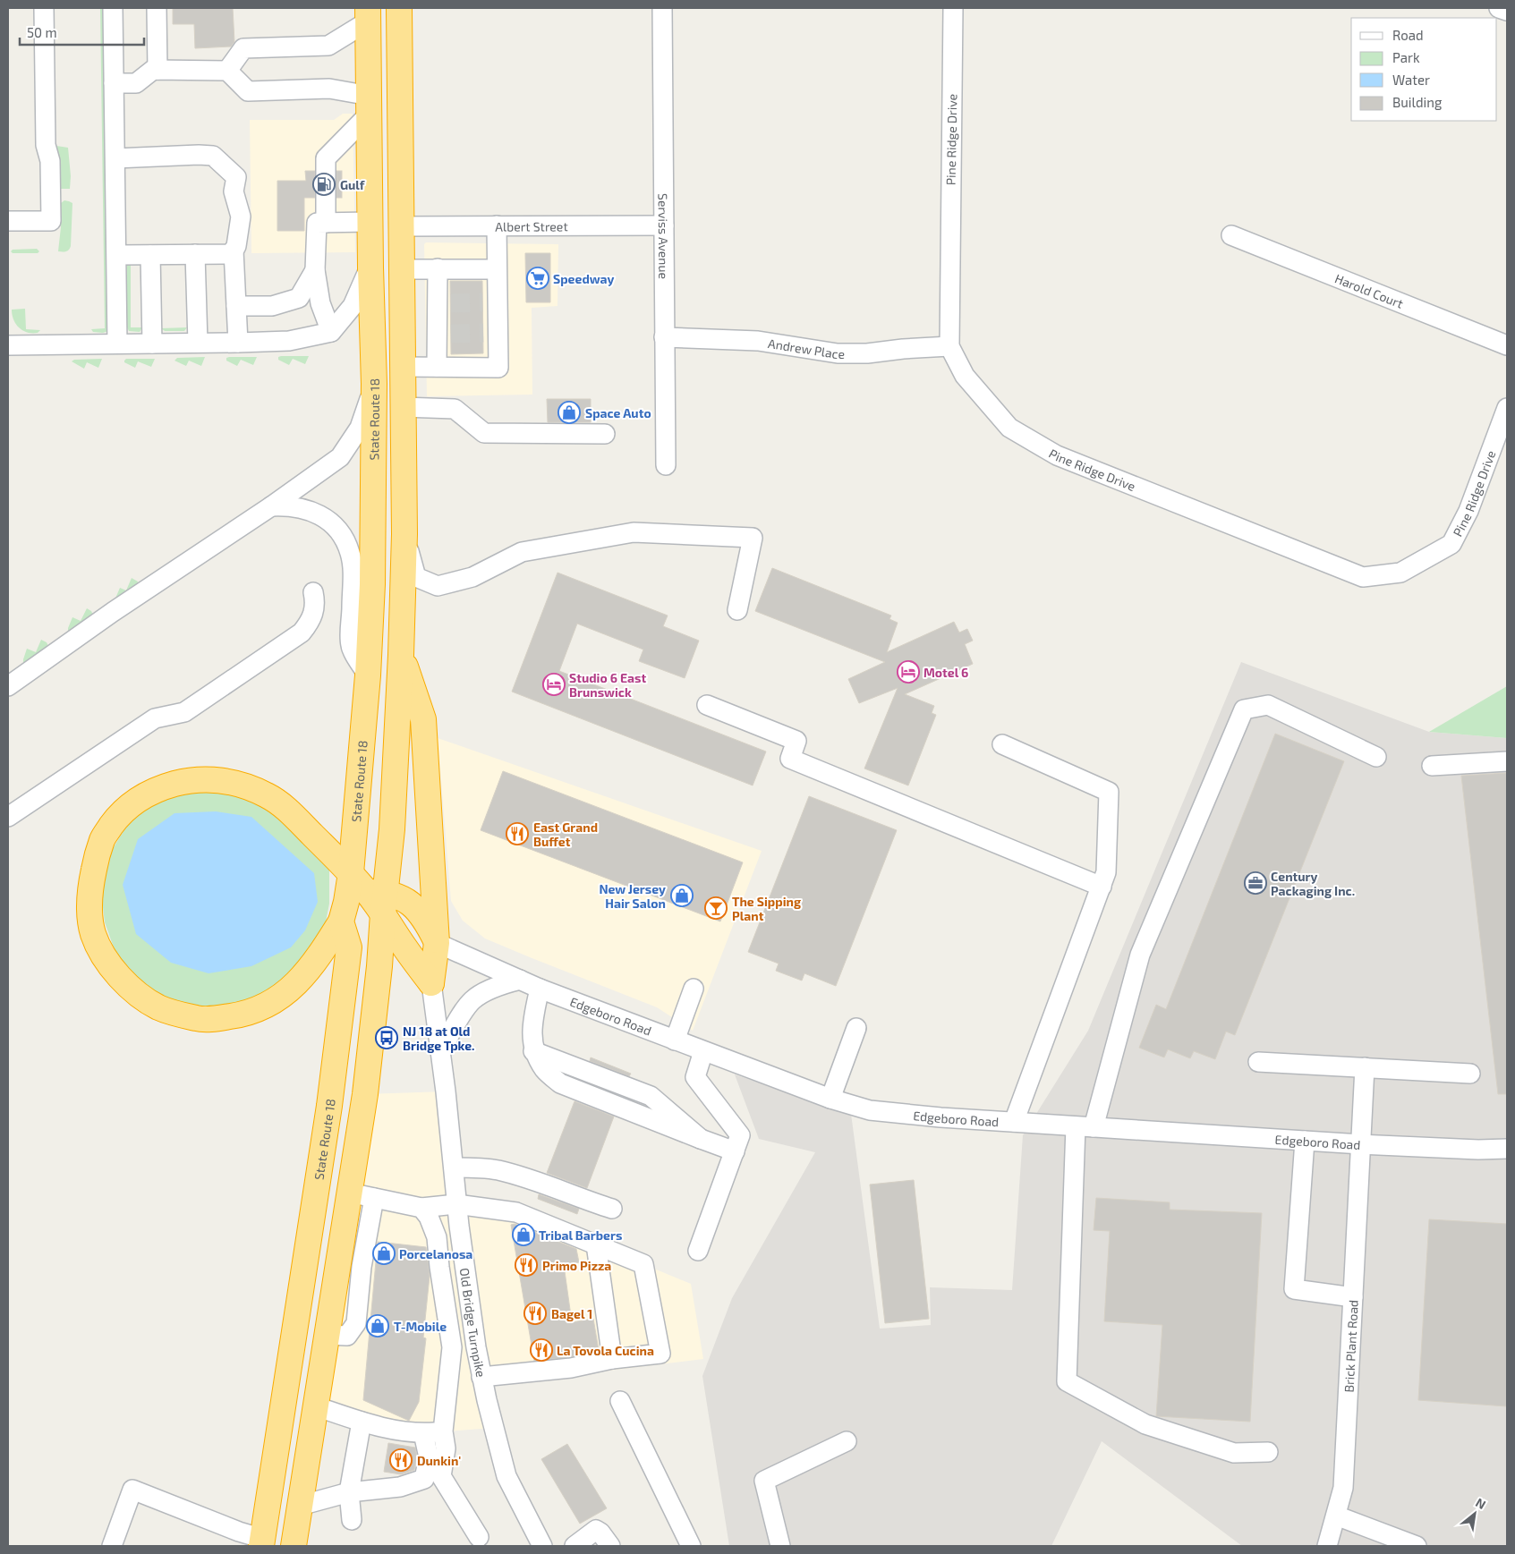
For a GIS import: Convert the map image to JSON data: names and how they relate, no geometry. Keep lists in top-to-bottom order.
{
  "streets": {
    "highway": ["State Route 18"],
    "street": [
      "Pine Ridge Drive",
      "Albert Street",
      "Serviss Avenue",
      "Harold Court",
      "Andrew Place",
      "Edgeboro Road",
      "Old Bridge Turnpike",
      "Brick Plant Road"
    ]
  },
  "crossings": [
    ["Pine Ridge Drive", "Andrew Place"],
    ["Albert Street", "Serviss Avenue"],
    ["Albert Street", "State Route 18"],
    ["Serviss Avenue", "Andrew Place"],
    ["Edgeboro Road", "Brick Plant Road"]
  ],
  "places": {
    "fuel station": ["Gulf"],
    "supermarket": ["Speedway"],
    "shop": [
      "Space Auto",
      "New Jersey Hair Salon",
      "Tribal Barbers",
      "Porcelanosa",
      "T-Mobile"
    ],
    "hotel": ["Motel 6", "Studio 6 East Brunswick"],
    "restaurant": [
      "East Grand Buffet",
      "Primo Pizza",
      "Bagel 1",
      "La Tovola Cucina",
      "Dunkin'"
    ],
    "office": ["Century Packaging Inc."],
    "bar": ["The Sipping Plant"],
    "bus stop": ["NJ 18 at Old Bridge Tpke."]
  },
  "legend": [
    "Road",
    "Park",
    "Water",
    "Building"
  ],
  "scale_bar": "50 m",
  "north": "top right"
}
